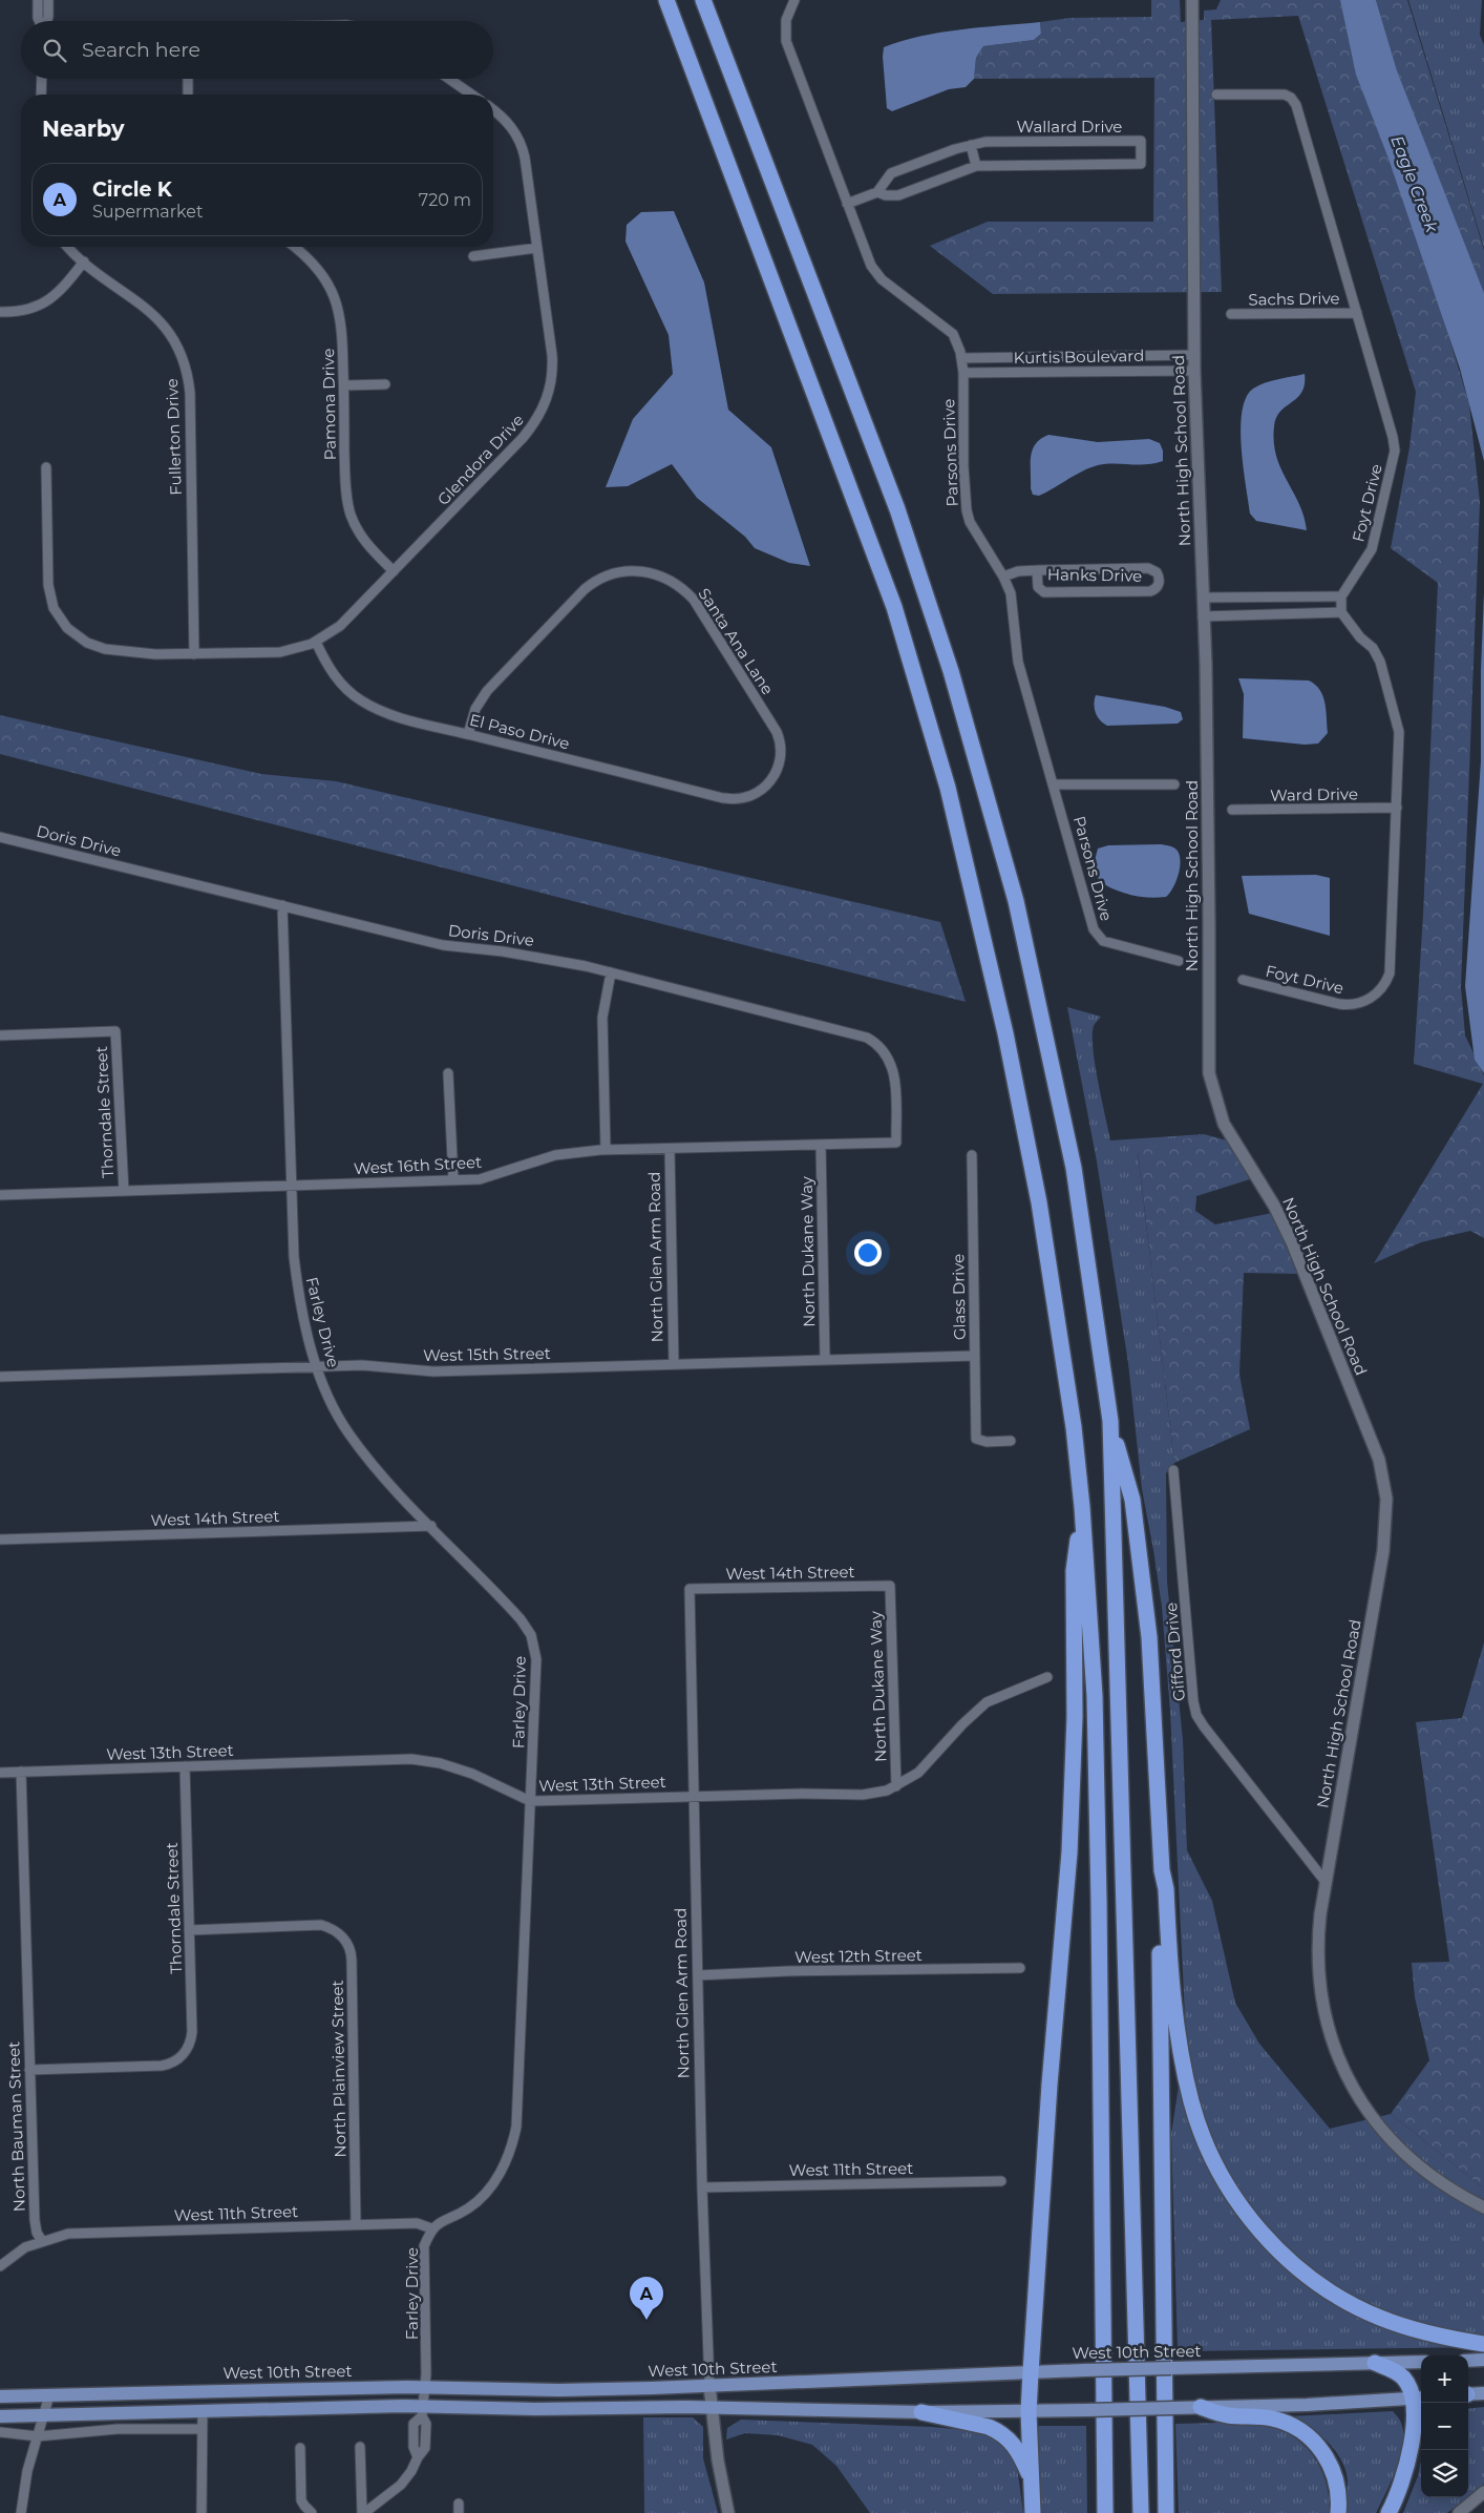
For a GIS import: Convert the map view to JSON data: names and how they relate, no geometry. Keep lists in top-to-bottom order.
{
  "streets": {
    "main road": ["West 10th Street"],
    "street": [
      "Wallard Drive",
      "Sachs Drive",
      "Kurtis Boulevard",
      "Pamona Drive",
      "Fullerton Drive",
      "North High School Road",
      "Parsons Drive",
      "Glendora Drive",
      "Foyt Drive",
      "Hanks Drive",
      "Santa Ana Lane",
      "El Paso Drive",
      "Ward Drive",
      "Doris Drive",
      "Thorndale Street",
      "West 16th Street",
      "North Dukane Way",
      "North Glen Arm Road",
      "Glass Drive",
      "Farley Drive",
      "West 15th Street",
      "West 14th Street",
      "Gifford Drive",
      "West 13th Street",
      "West 12th Street",
      "North Plainview Street",
      "North Bauman Street",
      "West 11th Street"
    ]
  },
  "crossings": [
    ["Wallard Drive", "Parsons Drive"],
    ["Sachs Drive", "Foyt Drive"],
    ["Kurtis Boulevard", "North High School Road"],
    ["Kurtis Boulevard", "Parsons Drive"],
    ["Pamona Drive", "Glendora Drive"],
    ["Fullerton Drive", "Glendora Drive"],
    ["North High School Road", "Gifford Drive"],
    ["Parsons Drive", "Hanks Drive"],
    ["Glendora Drive", "El Paso Drive"],
    ["Foyt Drive", "Ward Drive"],
    ["Santa Ana Lane", "El Paso Drive"],
    ["Doris Drive", "West 16th Street"],
    ["Doris Drive", "Farley Drive"],
    ["Thorndale Street", "West 16th Street"],
    ["Thorndale Street", "West 13th Street"],
    ["Thorndale Street", "North Plainview Street"],
    ["Thorndale Street", "North Bauman Street"],
    ["West 16th Street", "North Dukane Way"],
    ["West 16th Street", "North Glen Arm Road"],
    ["West 16th Street", "Farley Drive"],
    ["North Dukane Way", "West 15th Street"],
    ["North Dukane Way", "West 14th Street"],
    ["North Dukane Way", "West 13th Street"],
    ["North Glen Arm Road", "West 15th Street"],
    ["North Glen Arm Road", "West 14th Street"],
    ["North Glen Arm Road", "West 13th Street"],
    ["North Glen Arm Road", "West 12th Street"],
    ["North Glen Arm Road", "West 11th Street"],
    ["North Glen Arm Road", "West 10th Street"],
    ["Glass Drive", "West 15th Street"],
    ["Farley Drive", "West 15th Street"],
    ["Farley Drive", "West 14th Street"],
    ["Farley Drive", "West 13th Street"],
    ["Farley Drive", "West 11th Street"],
    ["Farley Drive", "West 10th Street"],
    ["West 13th Street", "North Bauman Street"],
    ["North Plainview Street", "West 11th Street"],
    ["North Bauman Street", "West 11th Street"]
  ],
  "water": ["Eagle Creek"],
  "page": {
    "search": "Search here",
    "heading": "Nearby",
    "list": [
      {
        "mark": "A",
        "name": "Circle K",
        "note": "Supermarket",
        "value": "720 m"
      }
    ],
    "pins": "A",
    "map_buttons": ["+", "−"]
  }
}
